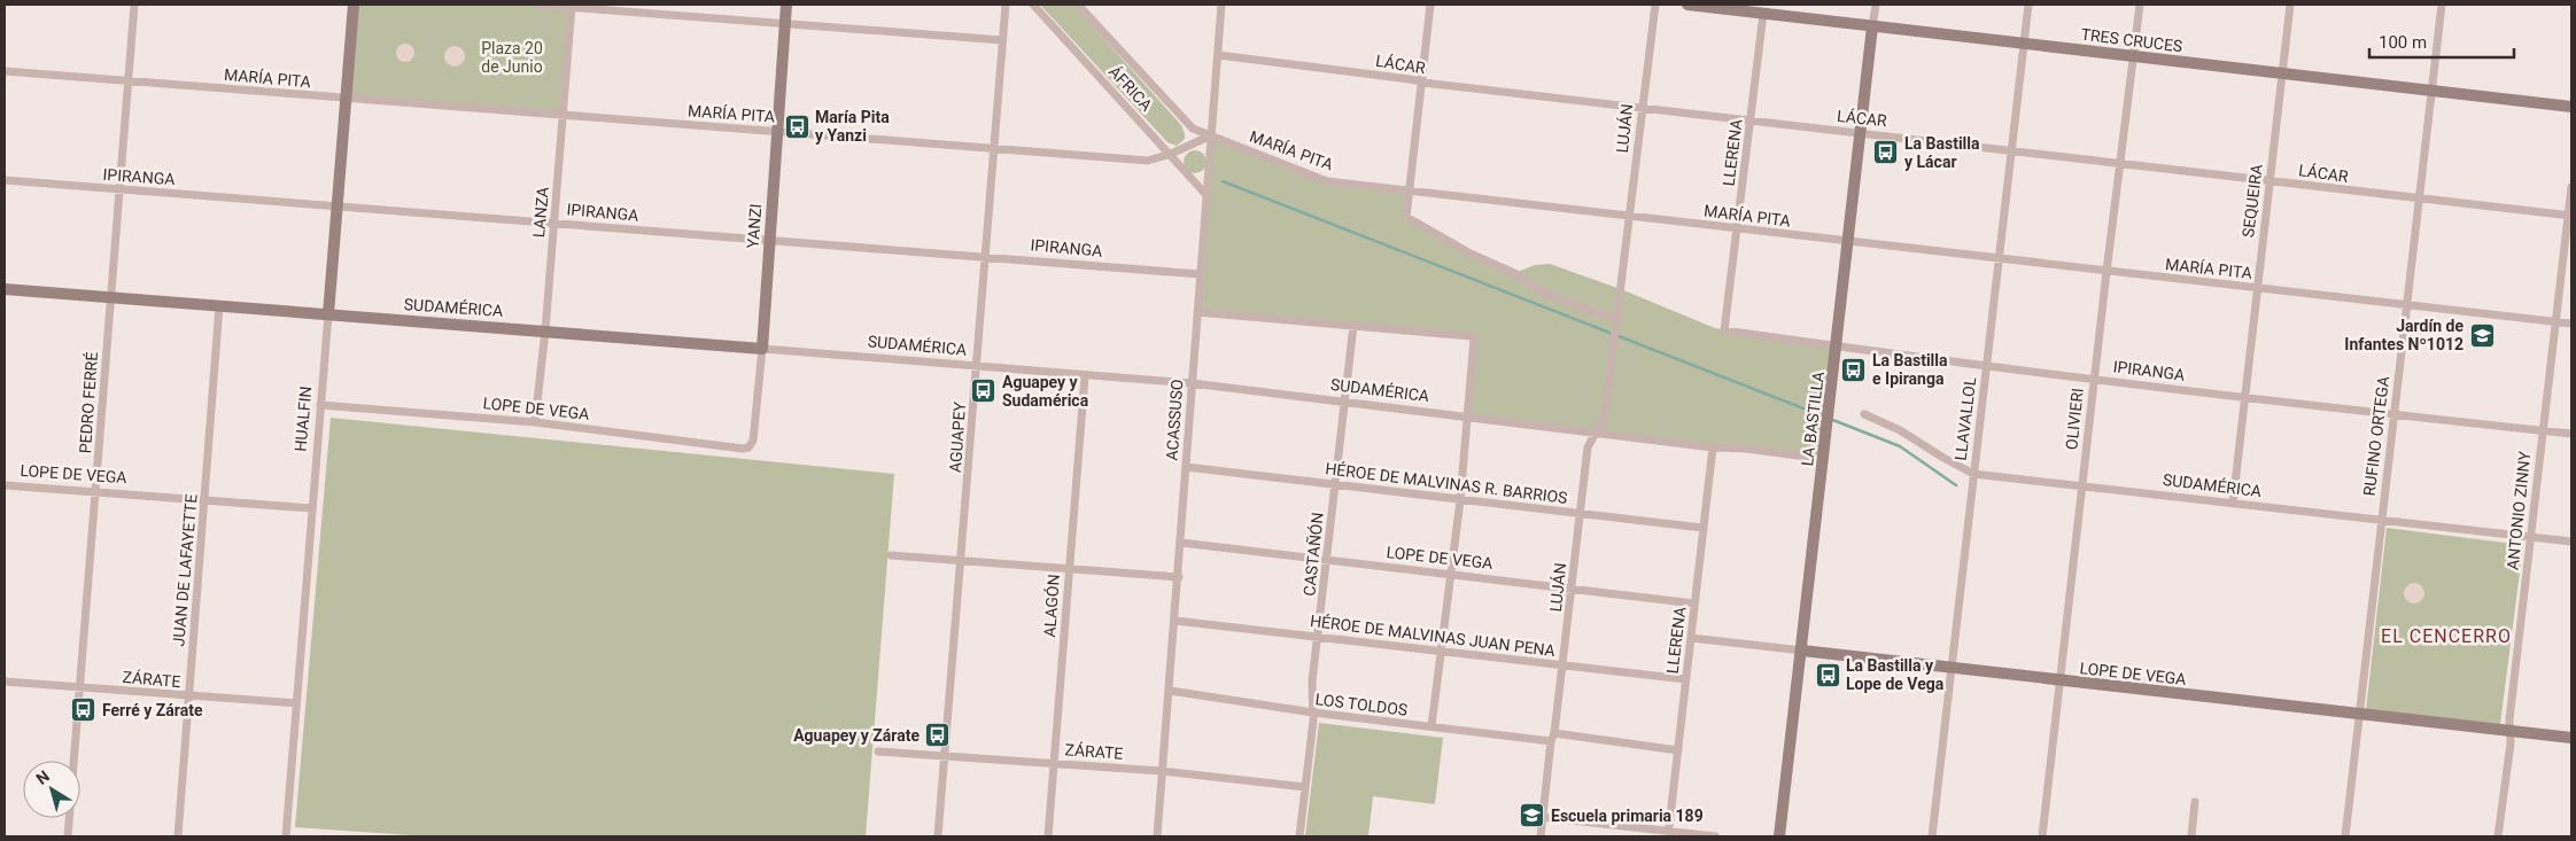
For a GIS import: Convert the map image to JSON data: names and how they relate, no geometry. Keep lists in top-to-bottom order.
{
  "streets": {
    "street": [
      "TRES CRUCES",
      "LÁCAR",
      "MARÍA PITA",
      "ÁFRICA",
      "LUJÁN",
      "LLERENA",
      "IPIRANGA",
      "SEQUEIRA",
      "LANZA",
      "YANZI",
      "SUDAMÉRICA",
      "PEDRO FERRÉ",
      "LOPE DE VEGA",
      "HUALFIN",
      "LA BASTILLA",
      "LLAVALLOL",
      "OLIVIERI",
      "ACASSUSO",
      "RUFINO ORTEGA",
      "AGUAPEY",
      "HÉROE DE MALVINAS R. BARRIOS",
      "ANTONIO ZINNY",
      "CASTAÑÓN",
      "JUAN DE LAFAYETTE",
      "ALAGÓN",
      "HÉROE DE MALVINAS JUAN PENA",
      "ZÁRATE",
      "LOS TOLDOS"
    ]
  },
  "crossings": [
    ["TRES CRUCES", "LLERENA"],
    ["TRES CRUCES", "SEQUEIRA"],
    ["TRES CRUCES", "LA BASTILLA"],
    ["TRES CRUCES", "LLAVALLOL"],
    ["TRES CRUCES", "OLIVIERI"],
    ["TRES CRUCES", "RUFINO ORTEGA"],
    ["LÁCAR", "LUJÁN"],
    ["LÁCAR", "LLERENA"],
    ["LÁCAR", "SEQUEIRA"],
    ["LÁCAR", "LA BASTILLA"],
    ["LÁCAR", "LLAVALLOL"],
    ["LÁCAR", "OLIVIERI"],
    ["LÁCAR", "ACASSUSO"],
    ["LÁCAR", "RUFINO ORTEGA"],
    ["LÁCAR", "ANTONIO ZINNY"],
    ["MARÍA PITA", "ÁFRICA"],
    ["MARÍA PITA", "LUJÁN"],
    ["MARÍA PITA", "LLERENA"],
    ["MARÍA PITA", "SEQUEIRA"],
    ["MARÍA PITA", "LANZA"],
    ["MARÍA PITA", "YANZI"],
    ["MARÍA PITA", "PEDRO FERRÉ"],
    ["MARÍA PITA", "HUALFIN"],
    ["MARÍA PITA", "LA BASTILLA"],
    ["MARÍA PITA", "LLAVALLOL"],
    ["MARÍA PITA", "OLIVIERI"],
    ["MARÍA PITA", "ACASSUSO"],
    ["MARÍA PITA", "RUFINO ORTEGA"],
    ["MARÍA PITA", "AGUAPEY"],
    ["MARÍA PITA", "ANTONIO ZINNY"],
    ["ÁFRICA", "ACASSUSO"],
    ["LUJÁN", "SUDAMÉRICA"],
    ["LUJÁN", "LOPE DE VEGA"],
    ["LUJÁN", "HÉROE DE MALVINAS R. BARRIOS"],
    ["LUJÁN", "HÉROE DE MALVINAS JUAN PENA"],
    ["LUJÁN", "LOS TOLDOS"],
    ["LLERENA", "IPIRANGA"],
    ["LLERENA", "SUDAMÉRICA"],
    ["LLERENA", "LOPE DE VEGA"],
    ["LLERENA", "HÉROE DE MALVINAS R. BARRIOS"],
    ["LLERENA", "HÉROE DE MALVINAS JUAN PENA"],
    ["LLERENA", "LOS TOLDOS"],
    ["IPIRANGA", "SEQUEIRA"],
    ["IPIRANGA", "LANZA"],
    ["IPIRANGA", "YANZI"],
    ["IPIRANGA", "PEDRO FERRÉ"],
    ["IPIRANGA", "HUALFIN"],
    ["IPIRANGA", "LA BASTILLA"],
    ["IPIRANGA", "LLAVALLOL"],
    ["IPIRANGA", "OLIVIERI"],
    ["IPIRANGA", "ACASSUSO"],
    ["IPIRANGA", "RUFINO ORTEGA"],
    ["IPIRANGA", "AGUAPEY"],
    ["IPIRANGA", "ANTONIO ZINNY"],
    ["SEQUEIRA", "SUDAMÉRICA"],
    ["LANZA", "SUDAMÉRICA"],
    ["LANZA", "LOPE DE VEGA"],
    ["YANZI", "SUDAMÉRICA"],
    ["YANZI", "LOPE DE VEGA"],
    ["SUDAMÉRICA", "PEDRO FERRÉ"],
    ["SUDAMÉRICA", "HUALFIN"],
    ["SUDAMÉRICA", "LA BASTILLA"],
    ["SUDAMÉRICA", "LLAVALLOL"],
    ["SUDAMÉRICA", "OLIVIERI"],
    ["SUDAMÉRICA", "ACASSUSO"],
    ["SUDAMÉRICA", "RUFINO ORTEGA"],
    ["SUDAMÉRICA", "AGUAPEY"],
    ["SUDAMÉRICA", "ANTONIO ZINNY"],
    ["SUDAMÉRICA", "CASTAÑÓN"],
    ["SUDAMÉRICA", "JUAN DE LAFAYETTE"],
    ["SUDAMÉRICA", "ALAGÓN"],
    ["PEDRO FERRÉ", "LOPE DE VEGA"],
    ["PEDRO FERRÉ", "ZÁRATE"],
    ["LOPE DE VEGA", "HUALFIN"],
    ["LOPE DE VEGA", "LA BASTILLA"],
    ["LOPE DE VEGA", "LLAVALLOL"],
    ["LOPE DE VEGA", "OLIVIERI"],
    ["LOPE DE VEGA", "ACASSUSO"],
    ["LOPE DE VEGA", "RUFINO ORTEGA"],
    ["LOPE DE VEGA", "ANTONIO ZINNY"],
    ["LOPE DE VEGA", "CASTAÑÓN"],
    ["LOPE DE VEGA", "JUAN DE LAFAYETTE"],
    ["HUALFIN", "ZÁRATE"],
    ["ACASSUSO", "HÉROE DE MALVINAS R. BARRIOS"],
    ["ACASSUSO", "HÉROE DE MALVINAS JUAN PENA"],
    ["ACASSUSO", "ZÁRATE"],
    ["ACASSUSO", "LOS TOLDOS"],
    ["AGUAPEY", "ZÁRATE"],
    ["HÉROE DE MALVINAS R. BARRIOS", "CASTAÑÓN"],
    ["CASTAÑÓN", "HÉROE DE MALVINAS JUAN PENA"],
    ["CASTAÑÓN", "ZÁRATE"],
    ["CASTAÑÓN", "LOS TOLDOS"],
    ["JUAN DE LAFAYETTE", "ZÁRATE"],
    ["ALAGÓN", "ZÁRATE"]
  ],
  "districts": ["EL CENCERRO"],
  "parks": ["Plaza 20 de Junio"],
  "places": {
    "bus stop": [
      "María Pita y Yanzi",
      "La Bastilla y Lácar",
      "La Bastilla e Ipiranga",
      "Aguapey y Sudamérica",
      "La Bastilla y Lope de Vega",
      "Ferré y Zárate",
      "Aguapey y Zárate"
    ],
    "school or university": ["Jardín de Infantes Nº1012", "Escuela primaria 189"]
  },
  "scale_bar": "100 m",
  "north": "top left"
}
